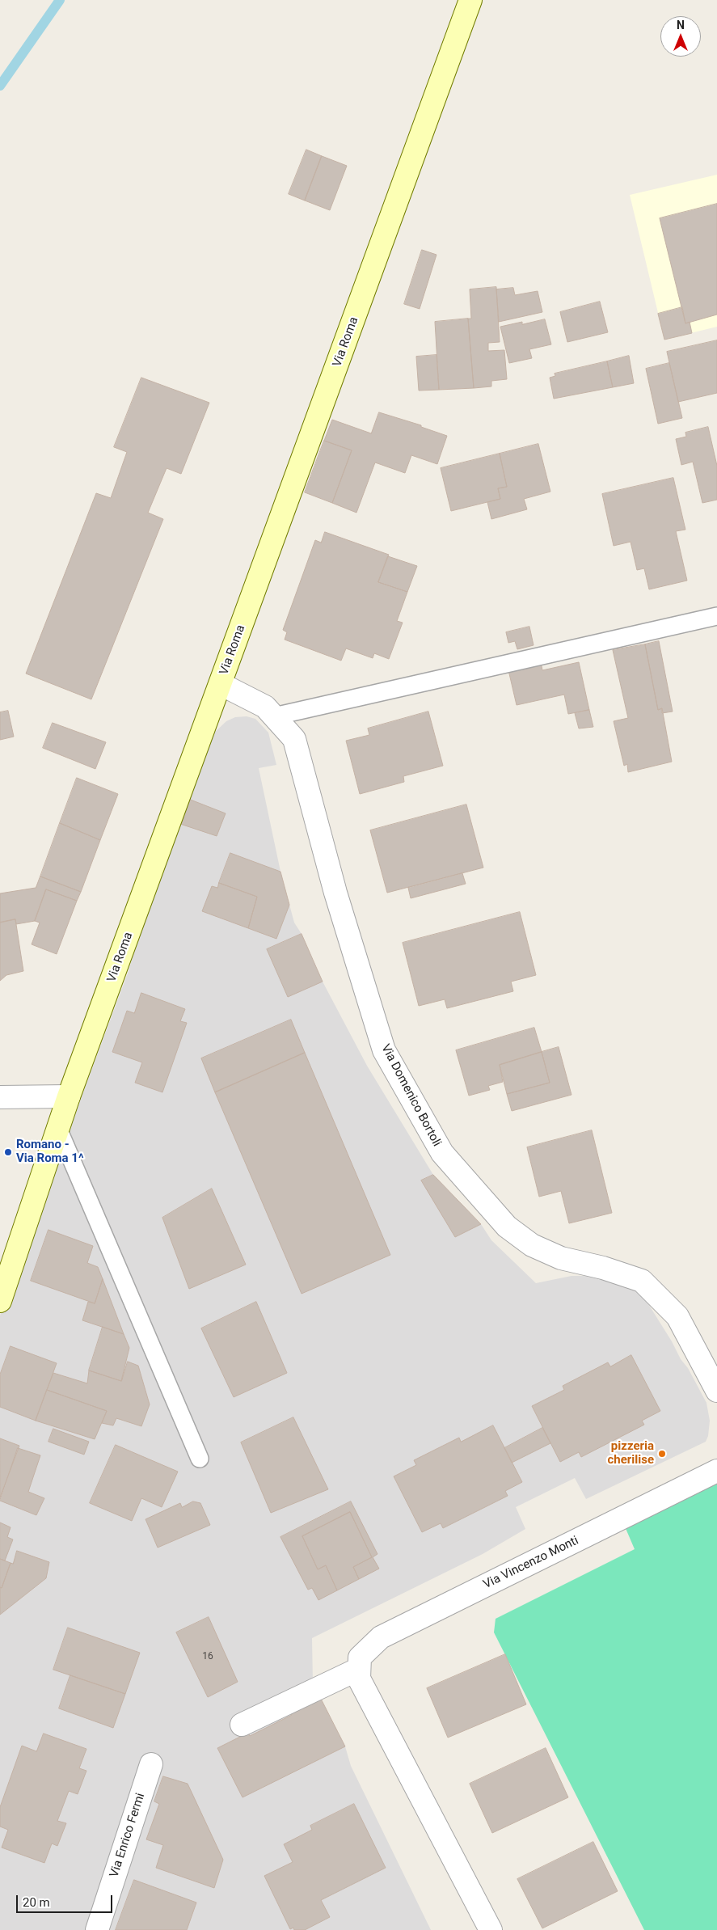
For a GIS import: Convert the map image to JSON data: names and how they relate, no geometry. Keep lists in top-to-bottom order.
{
  "streets": {
    "main road": ["Via Roma"],
    "street": ["Via Domenico Bortoli", "Via Vincenzo Monti", "Via Enrico Fermi"]
  },
  "crossings": [
    ["Via Roma", "Via Domenico Bortoli"]
  ],
  "places": ["Romano - Via Roma 1^", "pizzeria cherilise"],
  "house_numbers": ["16"],
  "scale_bar": "20 m",
  "north": "top"
}
